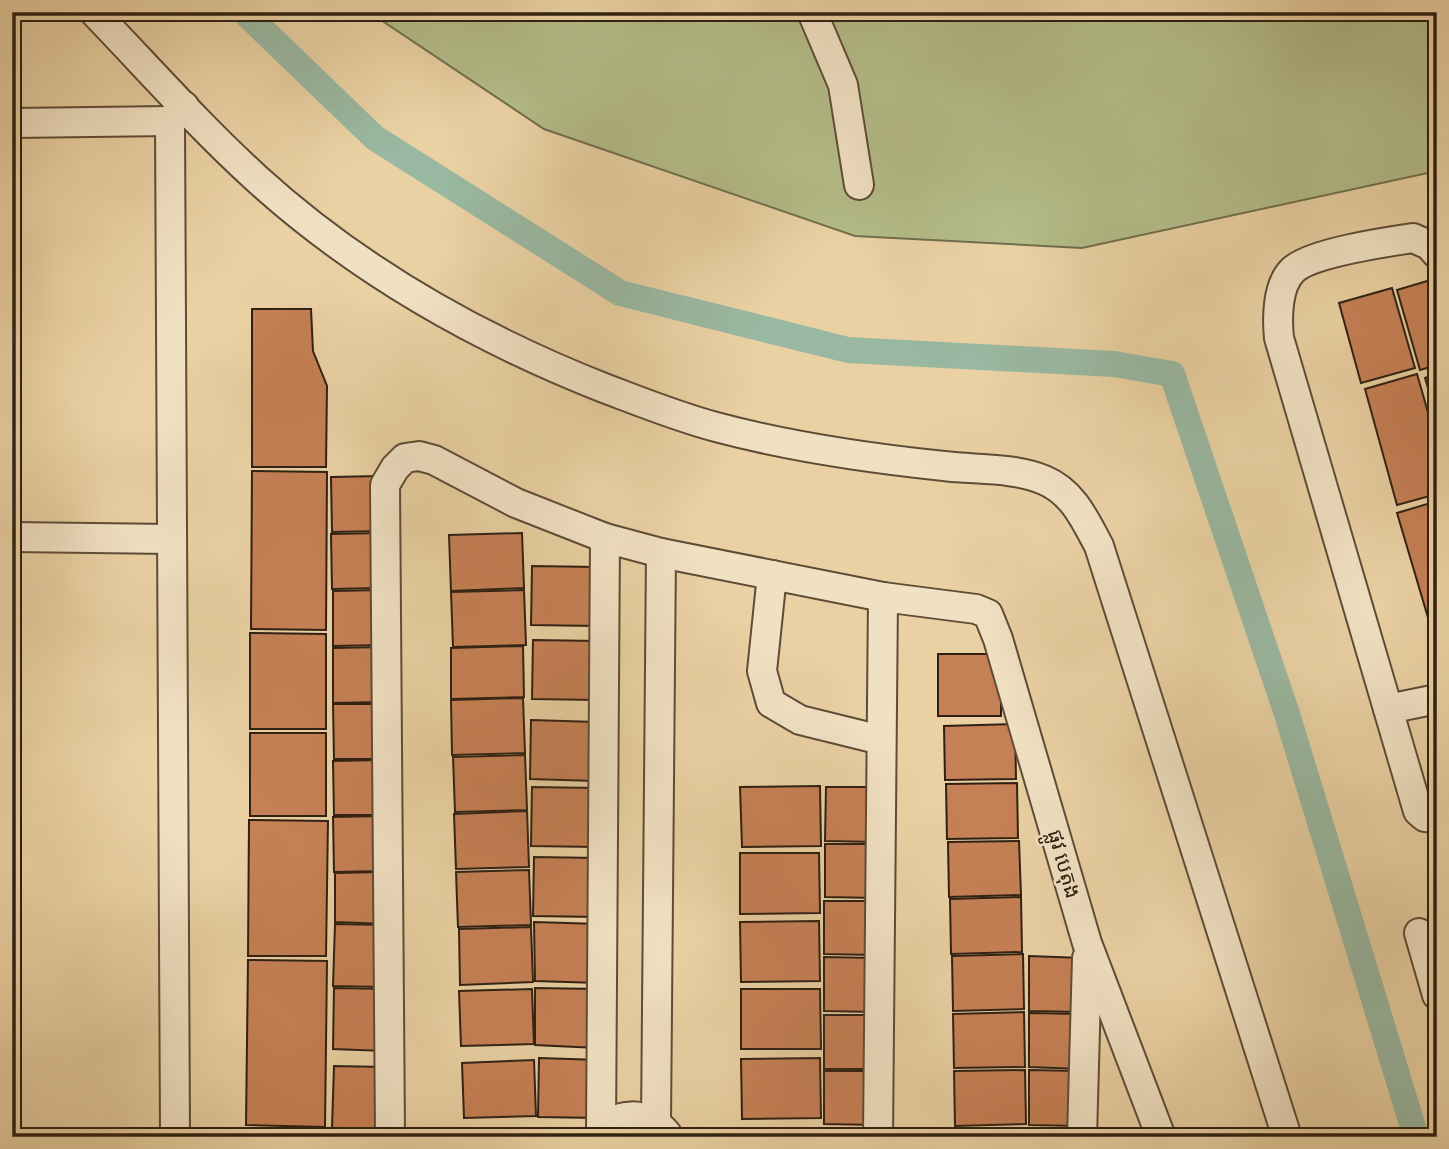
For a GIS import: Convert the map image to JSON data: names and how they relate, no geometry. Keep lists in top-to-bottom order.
{
  "streets": {
    "street": ["ផ្លូវ បេតុង"]
  }
}
